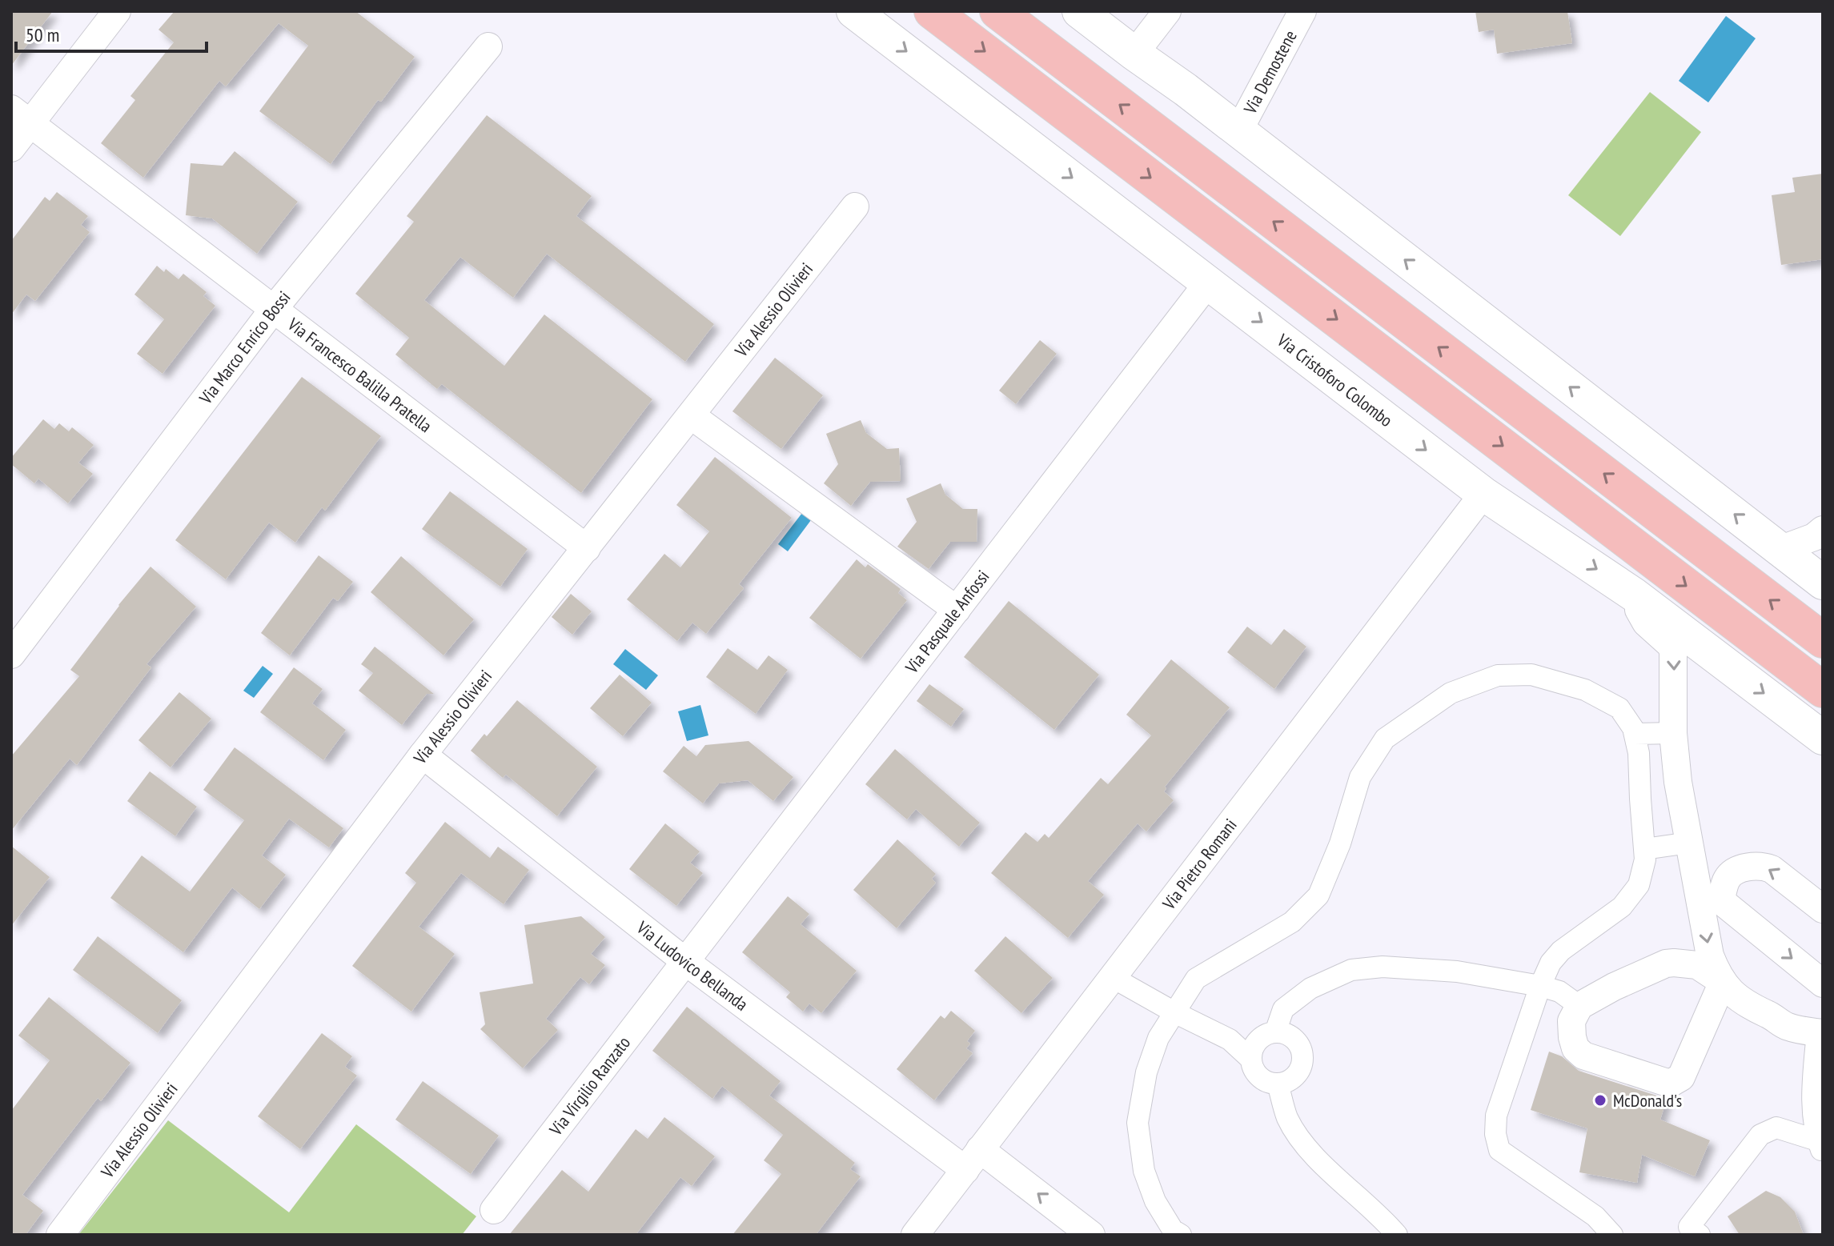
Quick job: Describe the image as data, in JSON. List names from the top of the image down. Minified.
{"streets":{"street":["Via Demostene","Via Alessio Olivieri","Via Marco Enrico Bossi","Via Francesco Balilla Pratella","Via Cristoforo Colombo","Via Pasquale Anfossi","Via Pietro Romani","Via Ludovico Bellanda","Via Virgilio Ranzato"]},"crossings":[["Via Alessio Olivieri","Via Francesco Balilla Pratella"],["Via Alessio Olivieri","Via Ludovico Bellanda"],["Via Marco Enrico Bossi","Via Francesco Balilla Pratella"],["Via Cristoforo Colombo","Via Pasquale Anfossi"],["Via Cristoforo Colombo","Via Pietro Romani"],["Via Pasquale Anfossi","Via Ludovico Bellanda"],["Via Pasquale Anfossi","Via Virgilio Ranzato"],["Via Pietro Romani","Via Ludovico Bellanda"],["Via Ludovico Bellanda","Via Virgilio Ranzato"]],"places":["McDonald's"],"scale_bar":"50 m"}
